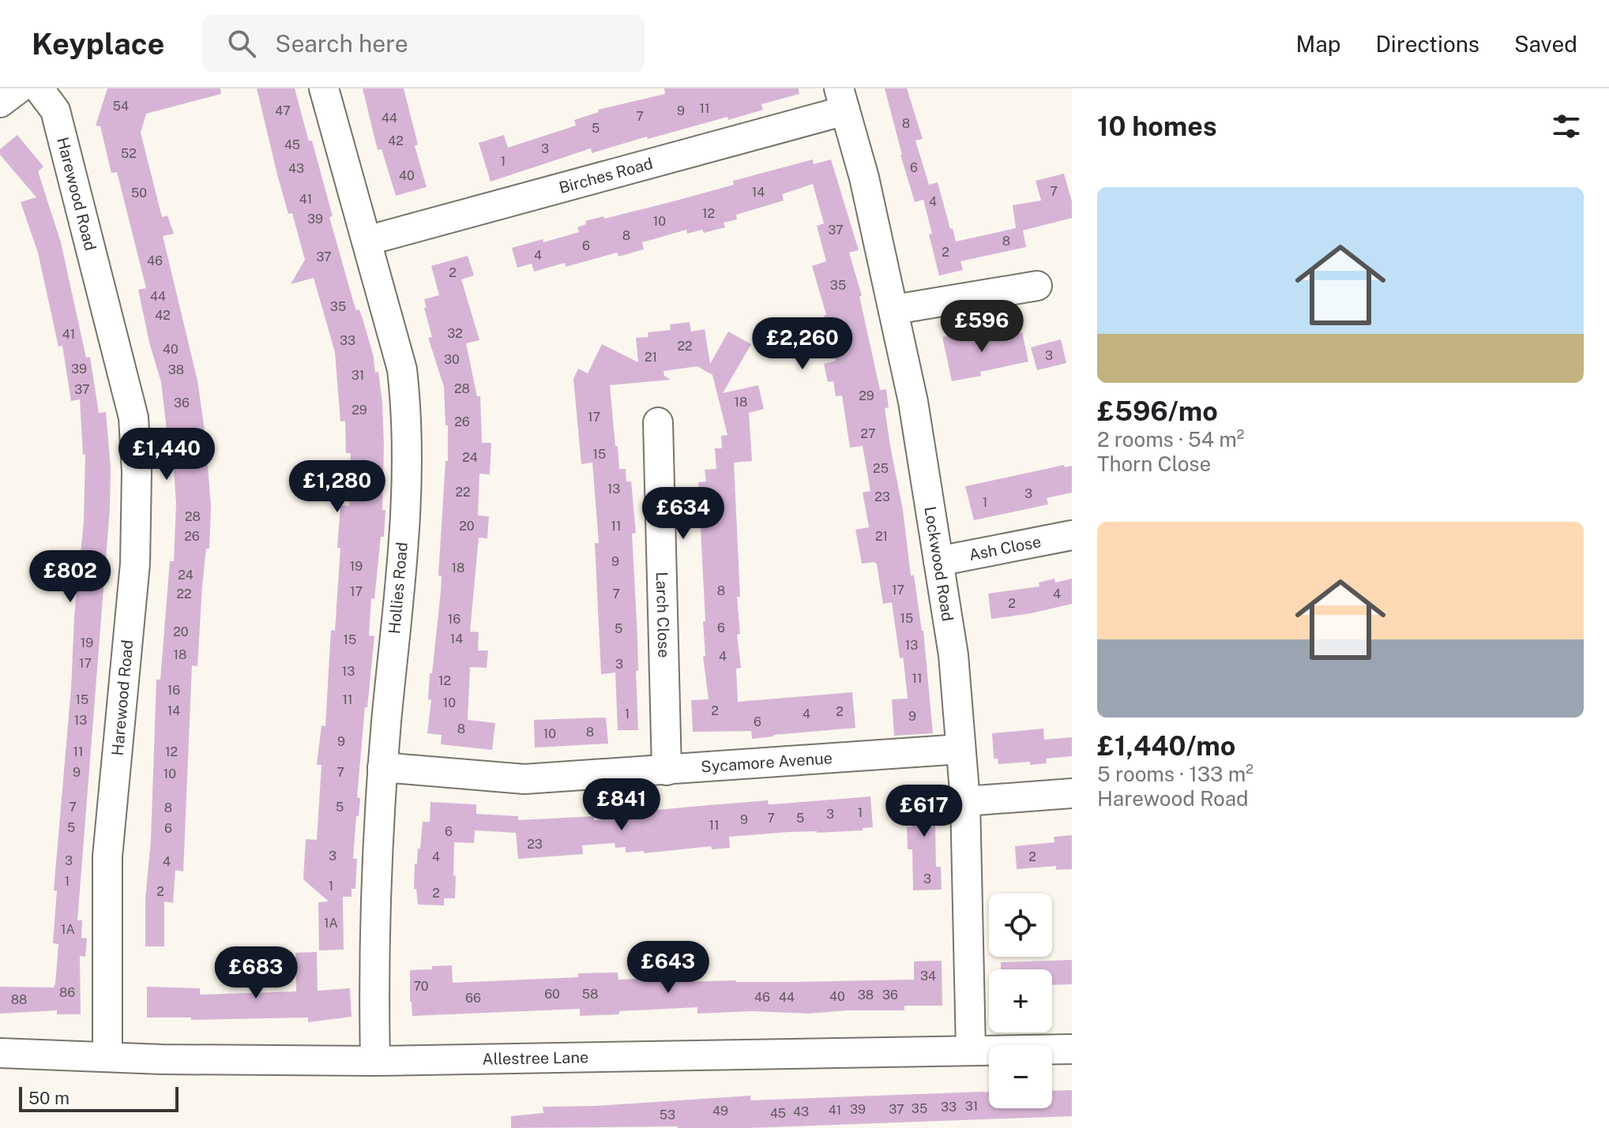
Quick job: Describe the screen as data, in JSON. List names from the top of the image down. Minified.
{"streets":{"street":["Birches Road","Harewood Road","Ash Close","Lockwood Road","Hollies Road","Larch Close","Sycamore Avenue","Allestree Lane"]},"crossings":[["Birches Road","Lockwood Road"],["Birches Road","Hollies Road"],["Harewood Road","Allestree Lane"],["Ash Close","Lockwood Road"],["Lockwood Road","Sycamore Avenue"],["Lockwood Road","Allestree Lane"],["Hollies Road","Sycamore Avenue"],["Hollies Road","Allestree Lane"],["Larch Close","Sycamore Avenue"]],"house_numbers":["54","11","47","9","7","44","8","5","42","45","3","52","1","6","43","40","7","14","50","41","4","12","39","10","37","8","8","6","2","4","37","46","2","35","44","35","42","32","41","33","22","40","3","21","30","39","38","31","28","37","29","18","36","29","17","26","27","15","24","25","13","22","3","23","1","28","20","11","26","21","9","19","18","24","17","8","17","22","7","4","2","15","16","6","5","20","14","15","19","13","18","4","17","3","13","11","12","16","15","11","10","14","2","2","1","4","9","13","6","8","8","10","9","11","12","9","7","10","7","5","8","1","3","7","5","9","11","5","6","6","23","3","4","2","3","4","3","1","1","2","2","1A","1A","34","70","86","60","58","38","36","40","46","44","66","88","31","33","35","39","37","41","49","43","45","53"],"scale_bar":"50 m","page":{"header":"Keyplace","search":"Search here","nav":["Map","Directions","Saved"],"heading":"10 homes","list":[{"name":"£596/mo","note":"2 rooms · 54 m² · Thorn Close"},{"name":"£1,440/mo","note":"5 rooms · 133 m² · Harewood Road"}],"price":["£596","£2,260","£1,440","£1,280","£634","£802","£841","£617","£643","£683"],"map_buttons":["+","−"],"scale":"50 m"}}
